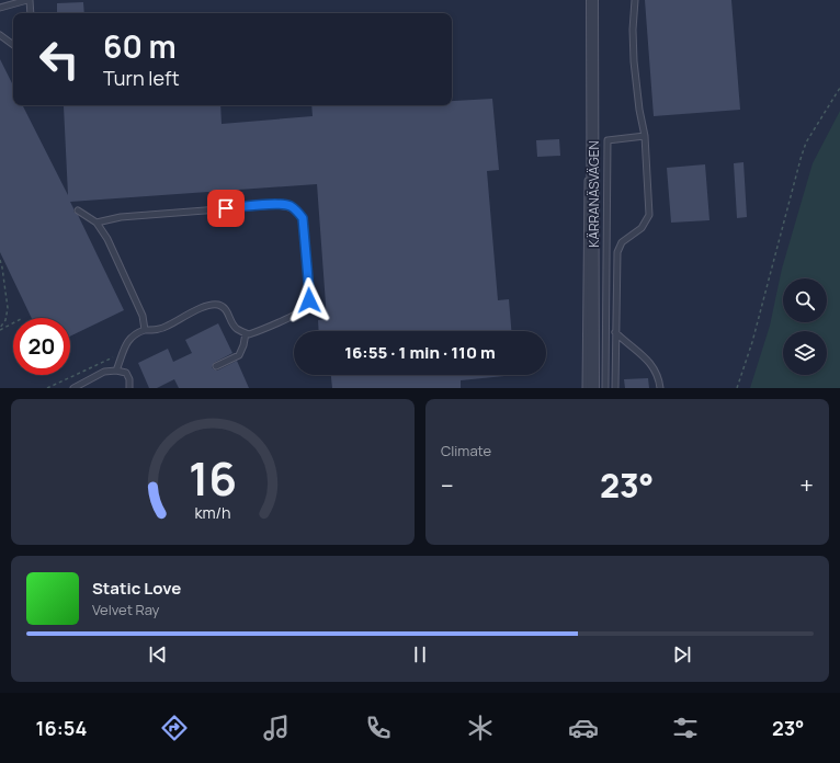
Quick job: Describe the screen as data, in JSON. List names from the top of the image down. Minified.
{"streets":{"street":["KÄRRANÄSVÄGEN"]},"page":{"turn":["60 m","Turn left"],"limit":"20","trip":"16:55 · 1 min · 110 m","tile":"Climate","heat":["−","23°","+"],"song":["Static Love","Velvet Ray"],"tabs":["16:54","23°"],"gauge":["16","km/h"]}}
